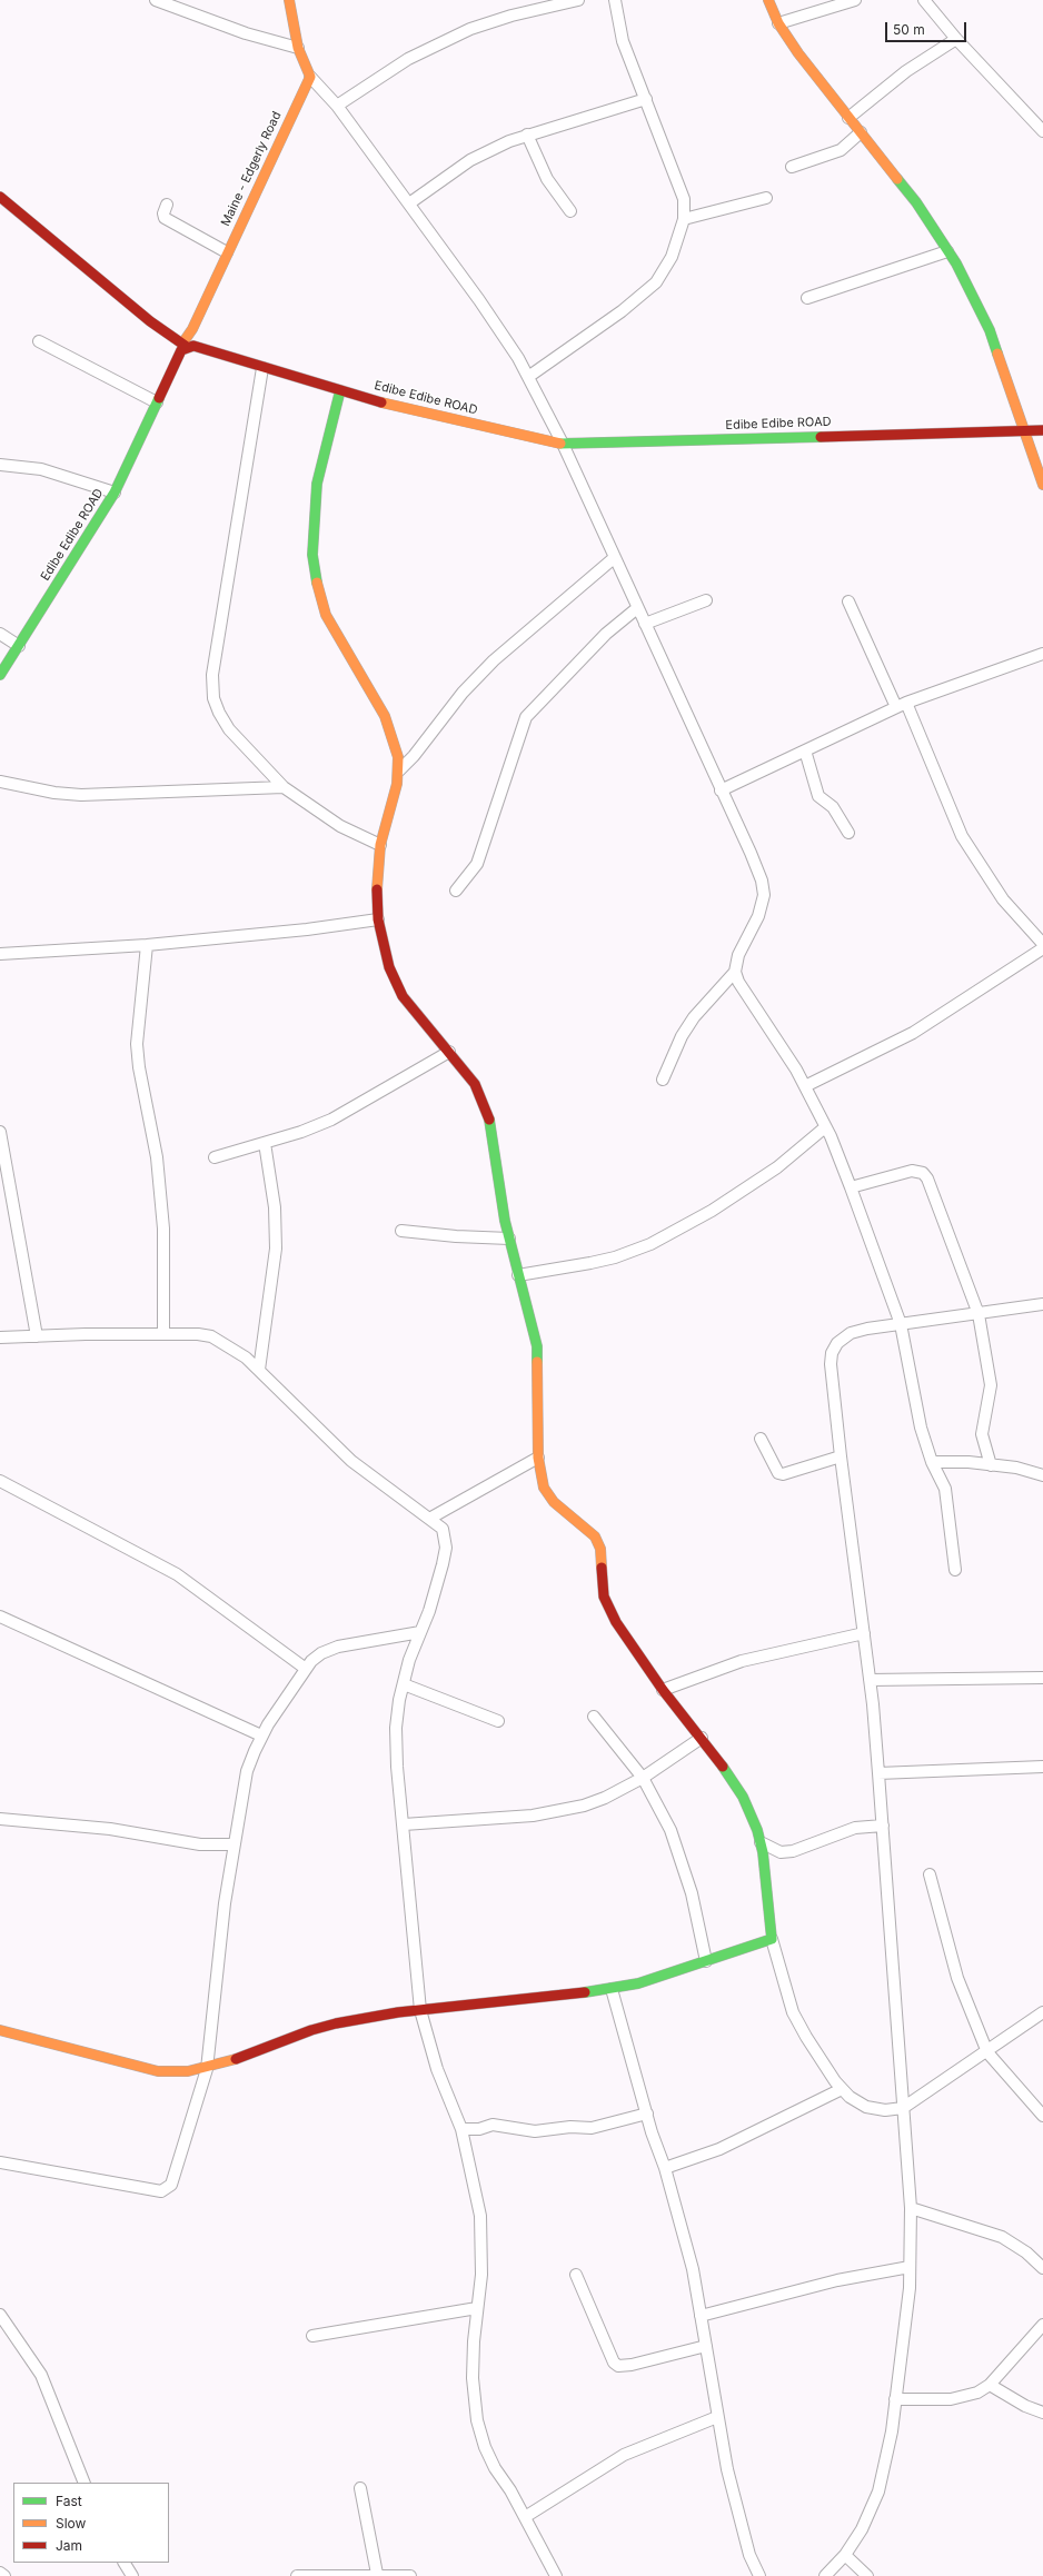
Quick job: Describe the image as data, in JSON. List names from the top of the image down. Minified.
{"streets":{"street":["Maine - Edgerly Road","Edibe Edibe ROAD"]},"crossings":[["Maine - Edgerly Road","Edibe Edibe ROAD"]],"legend":["Fast","Slow","Jam"],"scale_bar":"50 m"}
